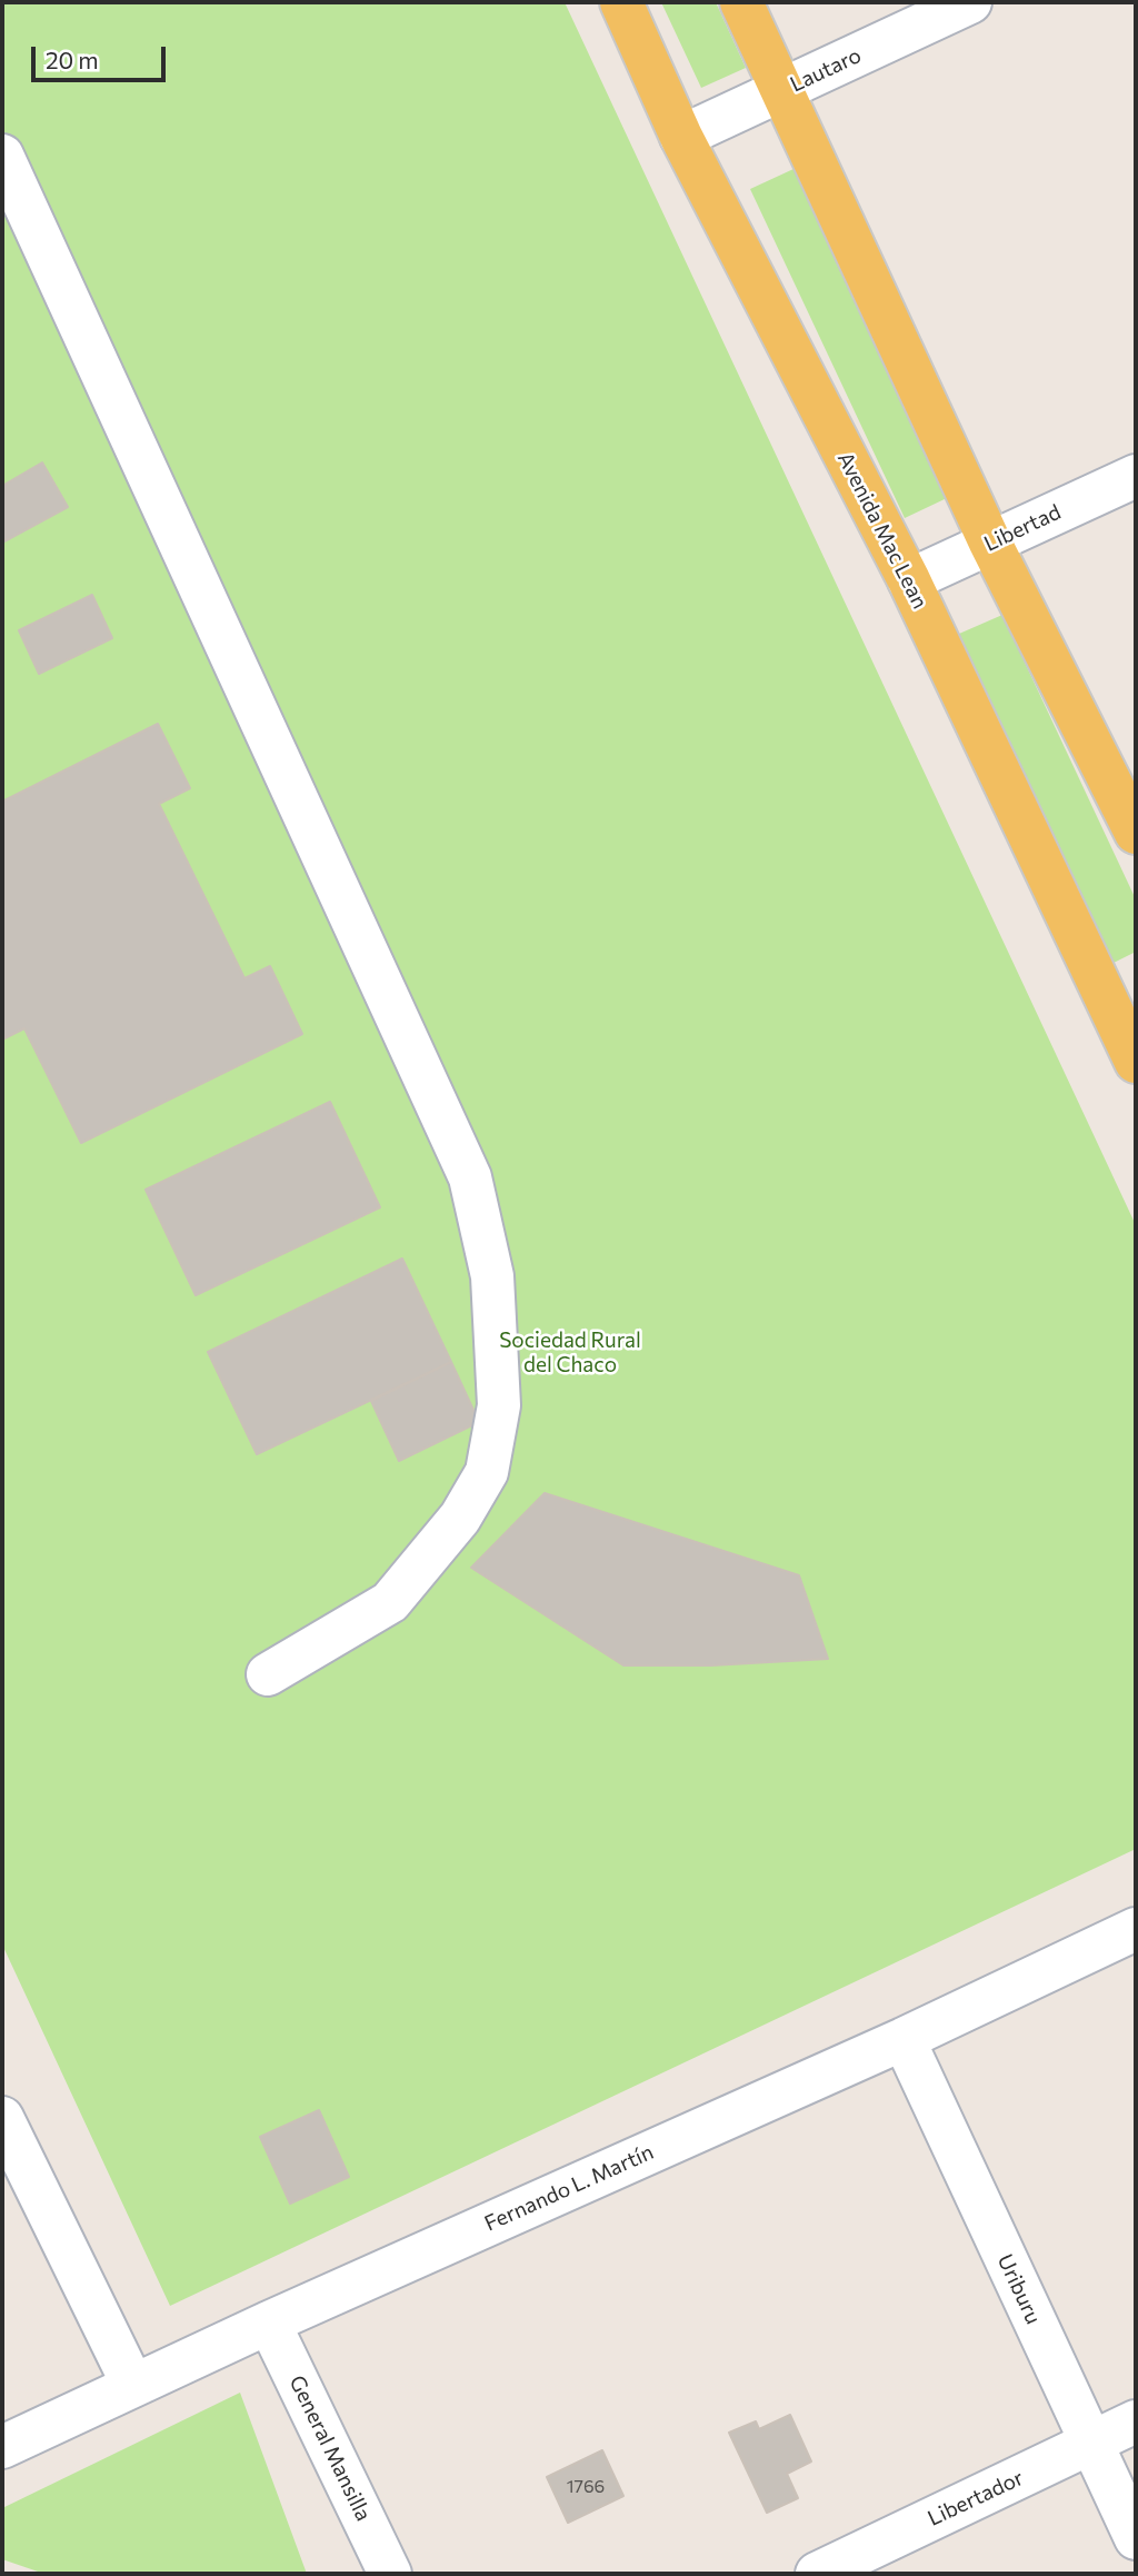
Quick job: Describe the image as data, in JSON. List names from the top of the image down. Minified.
{"streets":{"main road":["Avenida Mac Lean"],"street":["Lautaro","Libertad","Fernando L. Martín","Uriburu","General Mansilla","Libertador"]},"crossings":[["Lautaro","Avenida Mac Lean"],["Libertad","Avenida Mac Lean"],["Fernando L. Martín","Uriburu"],["Fernando L. Martín","General Mansilla"],["Uriburu","Libertador"]],"parks":["Sociedad Rural del Chaco"],"house_numbers":["1766"],"scale_bar":"20 m"}
